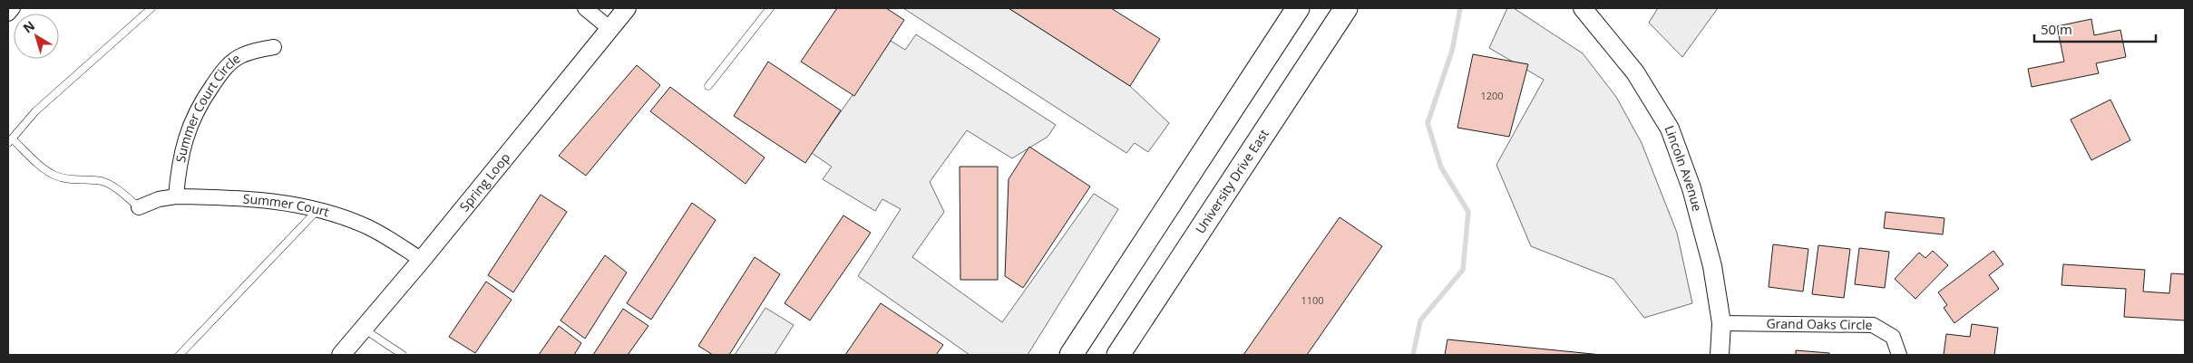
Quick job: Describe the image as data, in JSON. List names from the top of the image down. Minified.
{"streets":{"main road":["University Drive East"],"street":["Summer Court Circle","Lincoln Avenue","Spring Loop","Summer Court","Grand Oaks Circle"]},"crossings":[["Summer Court Circle","Summer Court"],["Lincoln Avenue","Grand Oaks Circle"],["Spring Loop","Summer Court"]],"house_numbers":["1200","1100"],"scale_bar":"50 m","north":"top left"}
